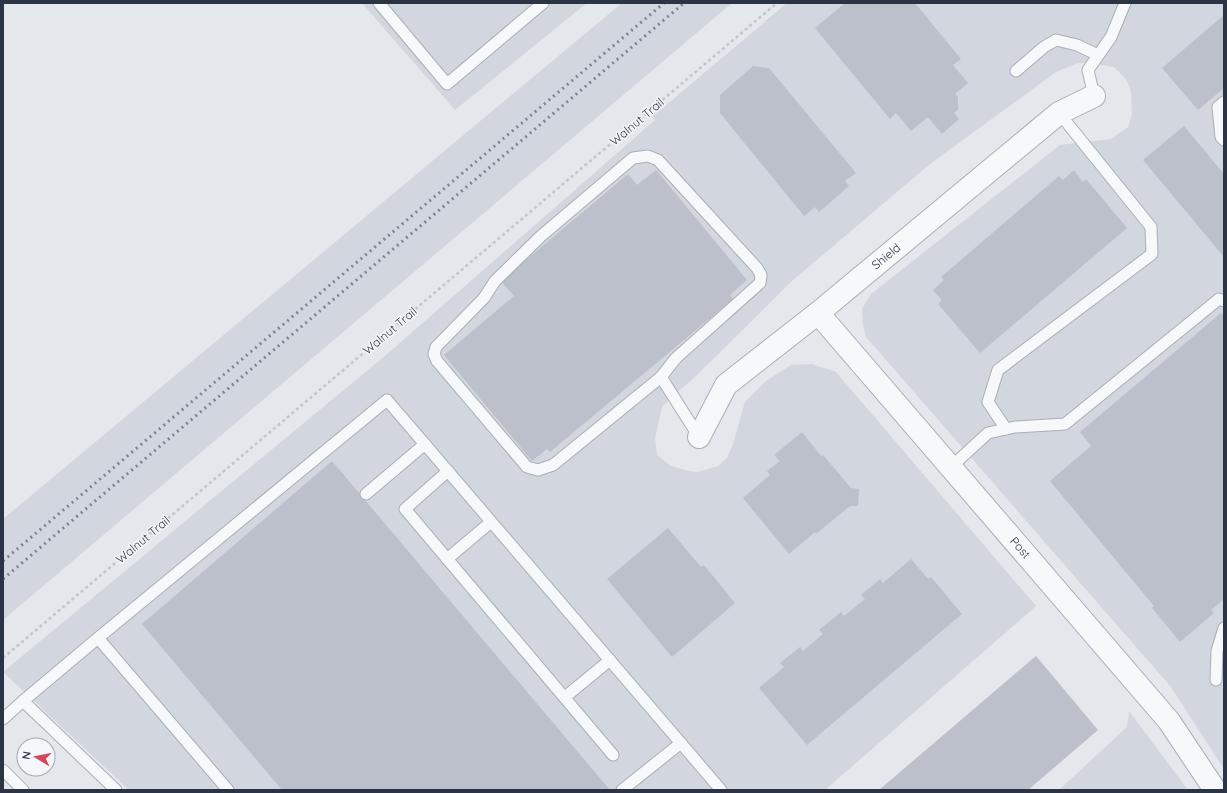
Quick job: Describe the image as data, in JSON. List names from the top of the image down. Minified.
{"streets":{"street":["Shield","Post"],"path":["Walnut Trail"]},"crossings":[["Shield","Post"]],"north":"left"}
